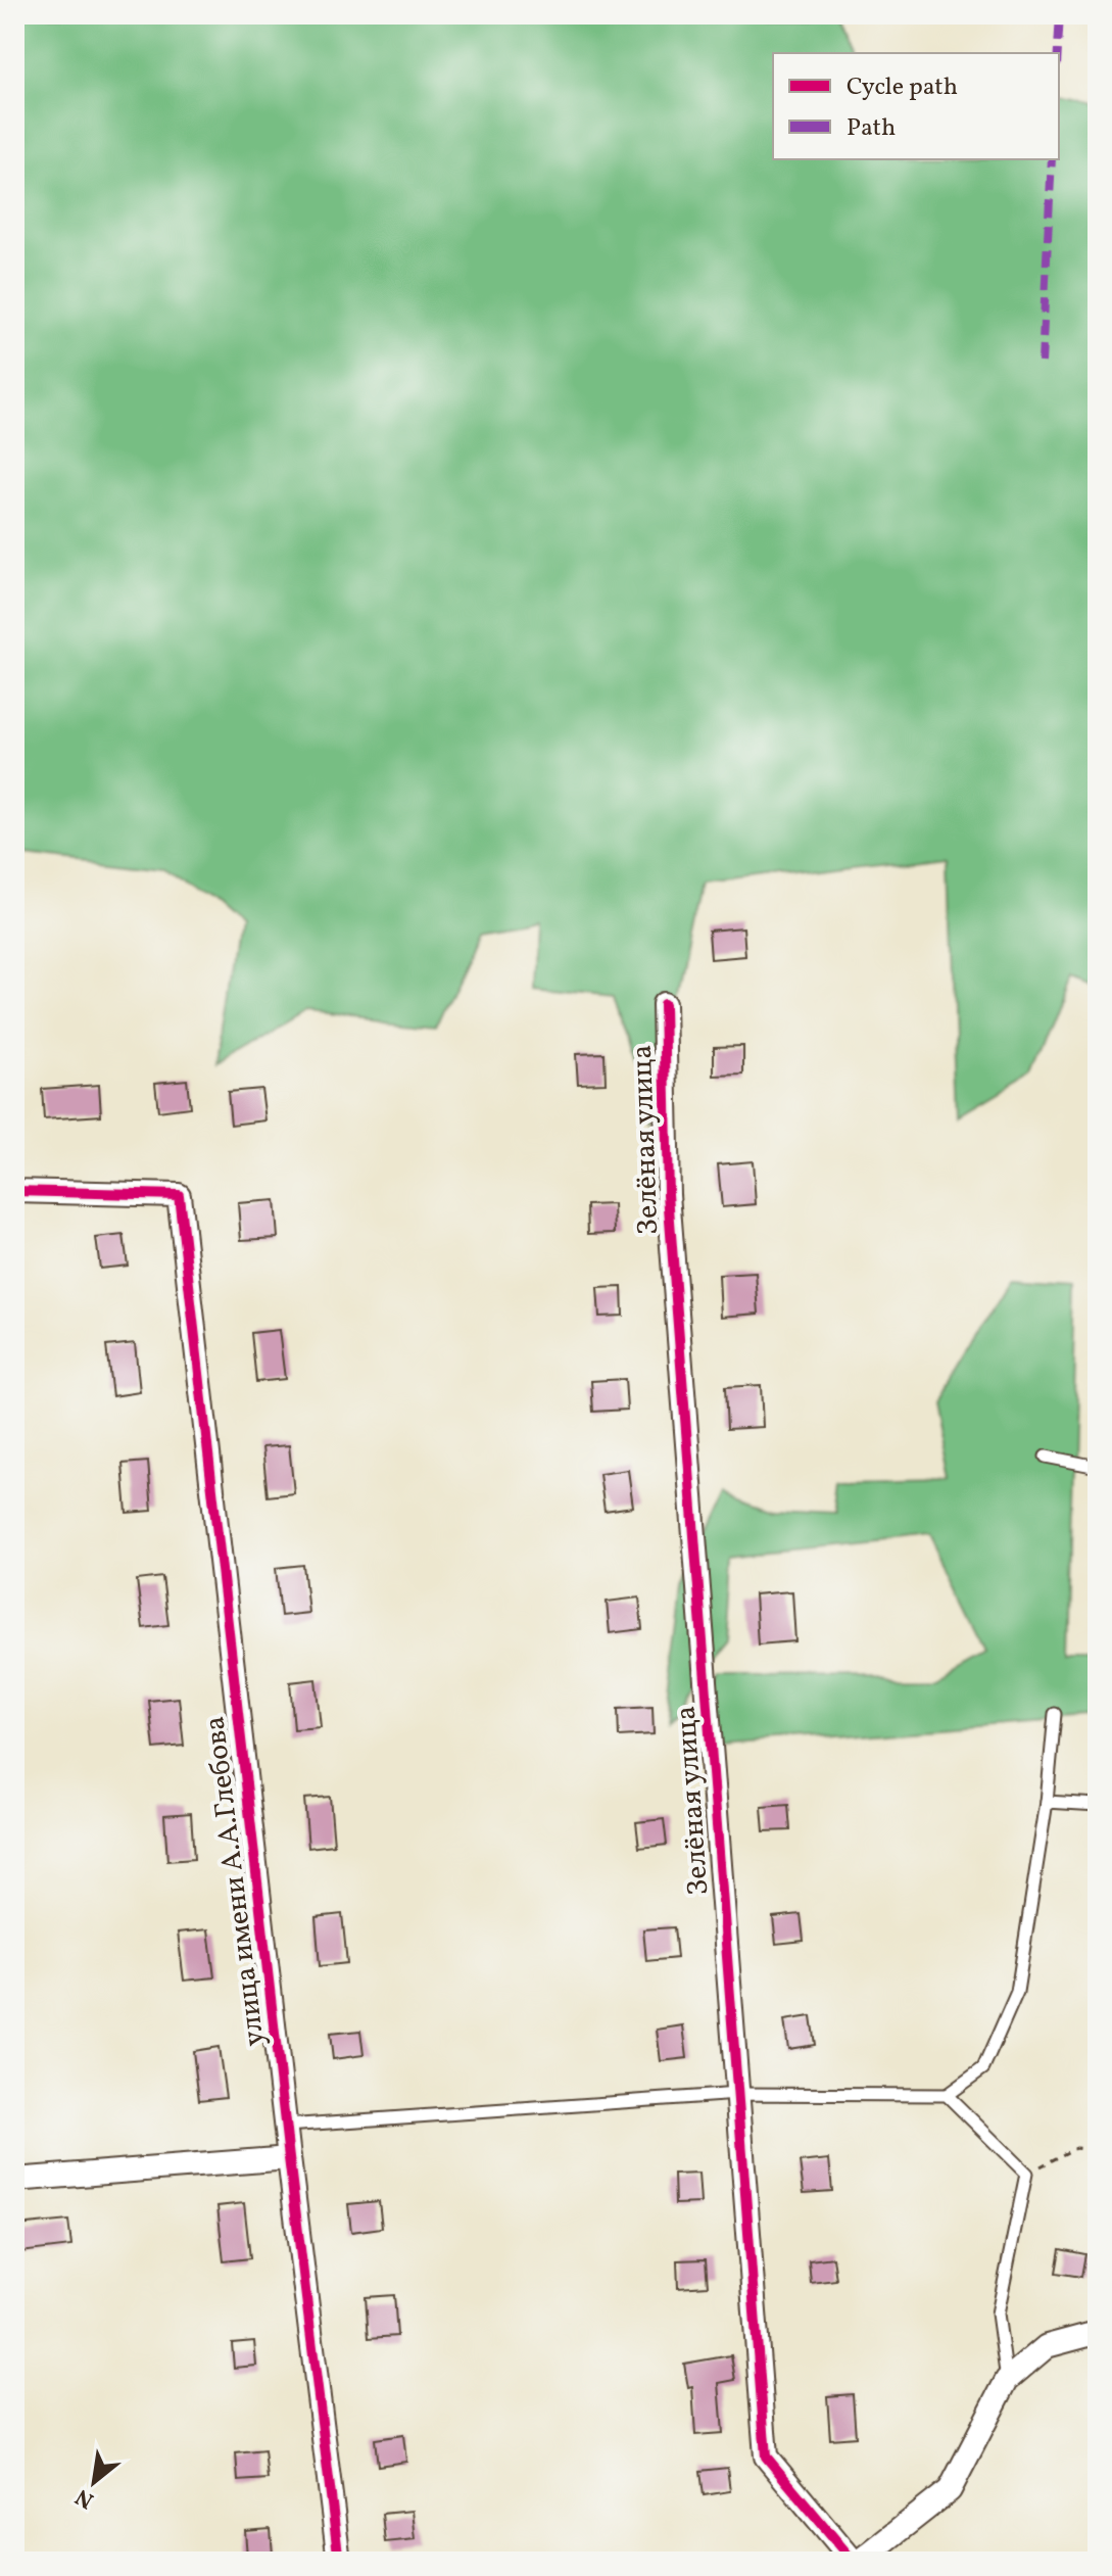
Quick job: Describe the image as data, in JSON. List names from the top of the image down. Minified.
{"streets":{"street":["Зелёная улица","улица имени А.А.Глебова"]},"legend":["Cycle path","Path"],"north":"bottom left"}
